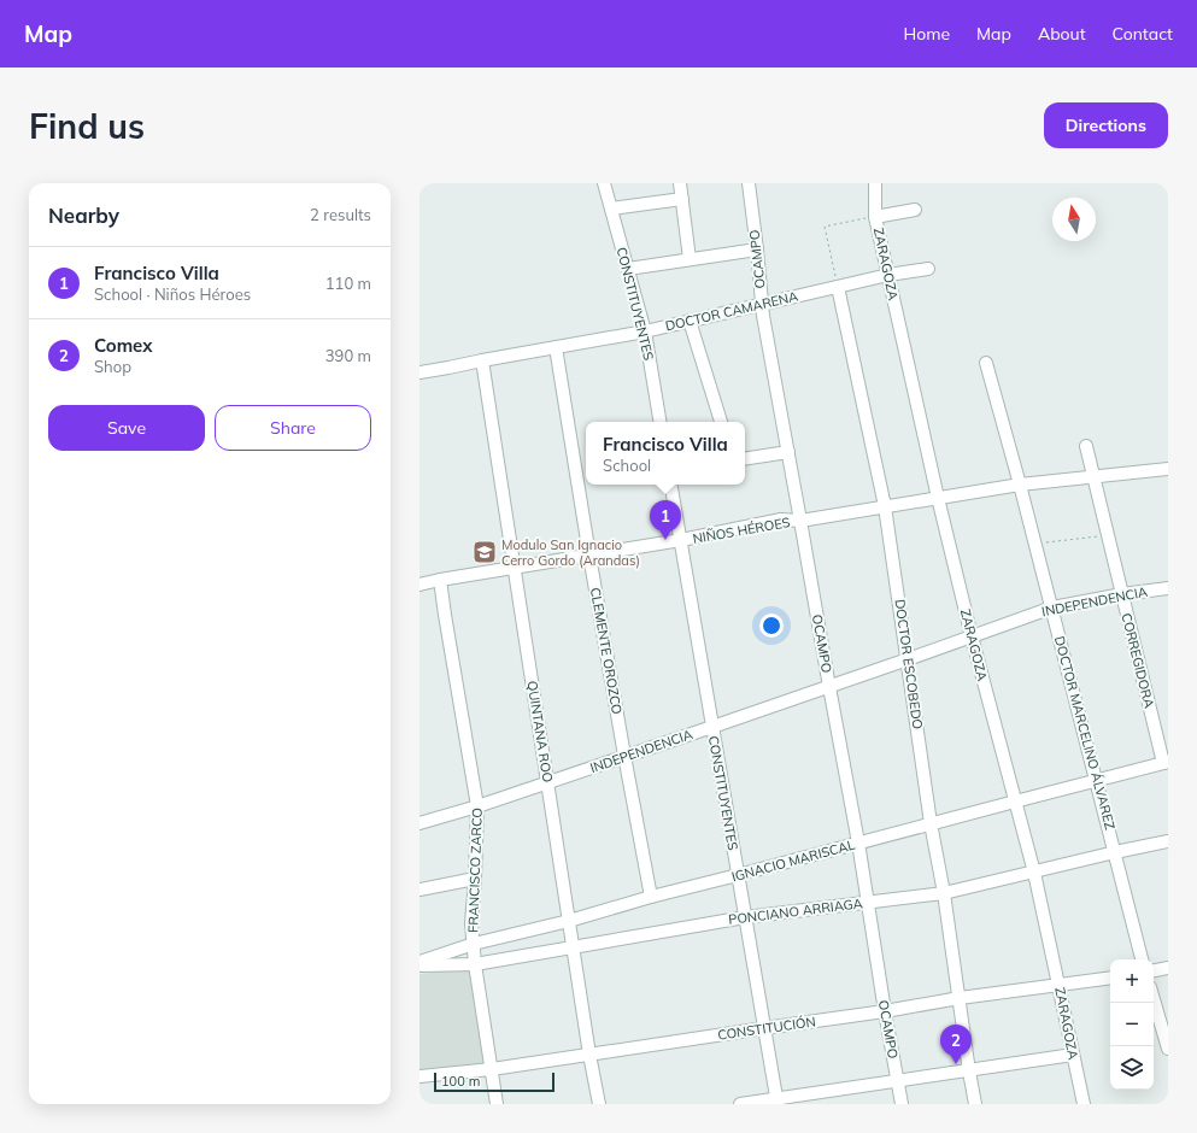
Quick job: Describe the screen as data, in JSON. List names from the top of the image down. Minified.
{"streets":{"street":["OCAMPO","ZARAGOZA","CONSTITUYENTES","DOCTOR CAMARENA","NIÑOS HÉROES","INDEPENDENCIA","CLEMENTE OROZCO","CORREGIDORA","DOCTOR ESCOBEDO","QUINTANA ROO","DOCTOR MARCELINO ÁLVAREZ","IGNACIO MARISCAL","FRANCISCO ZARCO","PONCIANO ARRIAGA","CONSTITUCIÓN"]},"crossings":[["OCAMPO","DOCTOR CAMARENA"],["OCAMPO","NIÑOS HÉROES"],["OCAMPO","INDEPENDENCIA"],["OCAMPO","IGNACIO MARISCAL"],["OCAMPO","PONCIANO ARRIAGA"],["OCAMPO","CONSTITUCIÓN"],["ZARAGOZA","DOCTOR CAMARENA"],["ZARAGOZA","NIÑOS HÉROES"],["ZARAGOZA","INDEPENDENCIA"],["ZARAGOZA","IGNACIO MARISCAL"],["ZARAGOZA","PONCIANO ARRIAGA"],["ZARAGOZA","CONSTITUCIÓN"],["CONSTITUYENTES","DOCTOR CAMARENA"],["CONSTITUYENTES","NIÑOS HÉROES"],["CONSTITUYENTES","INDEPENDENCIA"],["CONSTITUYENTES","IGNACIO MARISCAL"],["CONSTITUYENTES","PONCIANO ARRIAGA"],["CONSTITUYENTES","CONSTITUCIÓN"],["DOCTOR CAMARENA","CLEMENTE OROZCO"],["DOCTOR CAMARENA","DOCTOR ESCOBEDO"],["DOCTOR CAMARENA","QUINTANA ROO"],["NIÑOS HÉROES","CLEMENTE OROZCO"],["NIÑOS HÉROES","CORREGIDORA"],["NIÑOS HÉROES","DOCTOR ESCOBEDO"],["NIÑOS HÉROES","QUINTANA ROO"],["NIÑOS HÉROES","DOCTOR MARCELINO ÁLVAREZ"],["NIÑOS HÉROES","FRANCISCO ZARCO"],["INDEPENDENCIA","CLEMENTE OROZCO"],["INDEPENDENCIA","CORREGIDORA"],["INDEPENDENCIA","DOCTOR ESCOBEDO"],["INDEPENDENCIA","QUINTANA ROO"],["INDEPENDENCIA","DOCTOR MARCELINO ÁLVAREZ"],["INDEPENDENCIA","FRANCISCO ZARCO"],["CLEMENTE OROZCO","IGNACIO MARISCAL"],["CORREGIDORA","IGNACIO MARISCAL"],["DOCTOR ESCOBEDO","IGNACIO MARISCAL"],["DOCTOR ESCOBEDO","PONCIANO ARRIAGA"],["DOCTOR ESCOBEDO","CONSTITUCIÓN"],["QUINTANA ROO","IGNACIO MARISCAL"],["QUINTANA ROO","PONCIANO ARRIAGA"],["QUINTANA ROO","CONSTITUCIÓN"],["DOCTOR MARCELINO ÁLVAREZ","IGNACIO MARISCAL"],["DOCTOR MARCELINO ÁLVAREZ","PONCIANO ARRIAGA"],["IGNACIO MARISCAL","FRANCISCO ZARCO"],["IGNACIO MARISCAL","PONCIANO ARRIAGA"],["FRANCISCO ZARCO","PONCIANO ARRIAGA"],["FRANCISCO ZARCO","CONSTITUCIÓN"]],"places":{"school or university":["Modulo San Ignacio Cerro Gordo (Arandas)"]},"scale_bar":"100 m","north":"top","page":{"header":"Map","nav":["Home","Map","About","Contact"],"buttons":["Directions",["Save","Share"]],"title":"Find us","heading":["Nearby","2 results"],"list":[{"mark":"1","name":"Francisco Villa","note":"School · Niños Héroes","value":"110 m"},{"mark":"2","name":"Comex","note":"Shop","value":"390 m"}],"popup":["Francisco Villa","School"],"pins":["1","2"],"map_buttons":["+","−"],"scale":"100 m"}}
